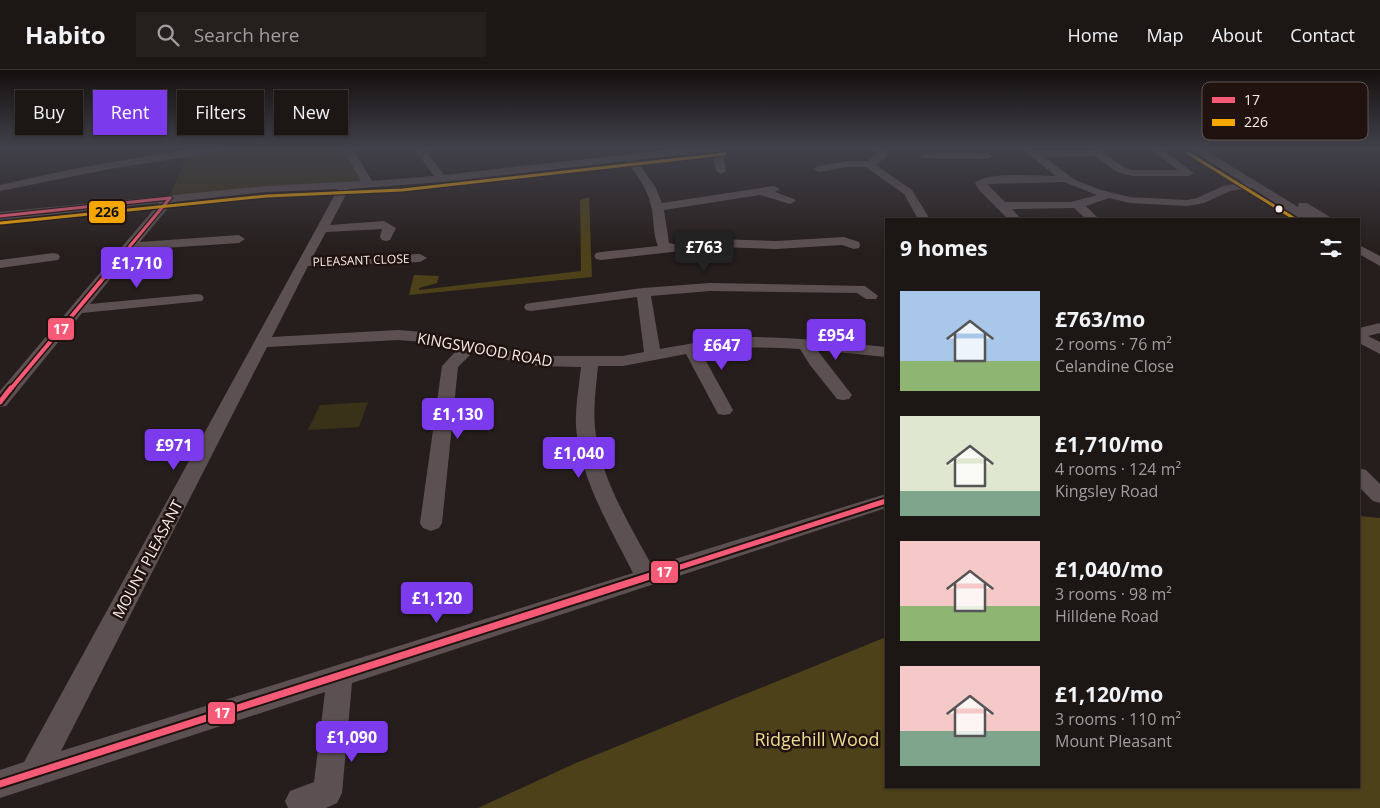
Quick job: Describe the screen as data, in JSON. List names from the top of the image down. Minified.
{"streets":{"street":["PLEASANT CLOSE","KINGSWOOD ROAD","MOUNT PLEASANT"]},"crossings":[["PLEASANT CLOSE","MOUNT PLEASANT"],["KINGSWOOD ROAD","MOUNT PLEASANT"]],"parks":["Ridgehill Wood"],"lines":["transit line 226","transit line 17"],"legend":["17","226"],"page":{"header":"Habito","search":"Search here","nav":["Home","Map","About","Contact"],"chip":["Buy","Rent","Filters","New"],"heading":"9 homes","price":["£763","£1,710","£954","£647","£1,130","£971","£1,040","£1,120","£1,090"],"list":[{"name":"£763/mo","note":"2 rooms · 76 m² · Celandine Close"},{"name":"£1,710/mo","note":"4 rooms · 124 m² · Kingsley Road"},{"name":"£1,040/mo","note":"3 rooms · 98 m² · Hilldene Road"},{"name":"£1,120/mo","note":"3 rooms · 110 m² · Mount Pleasant"}]}}
